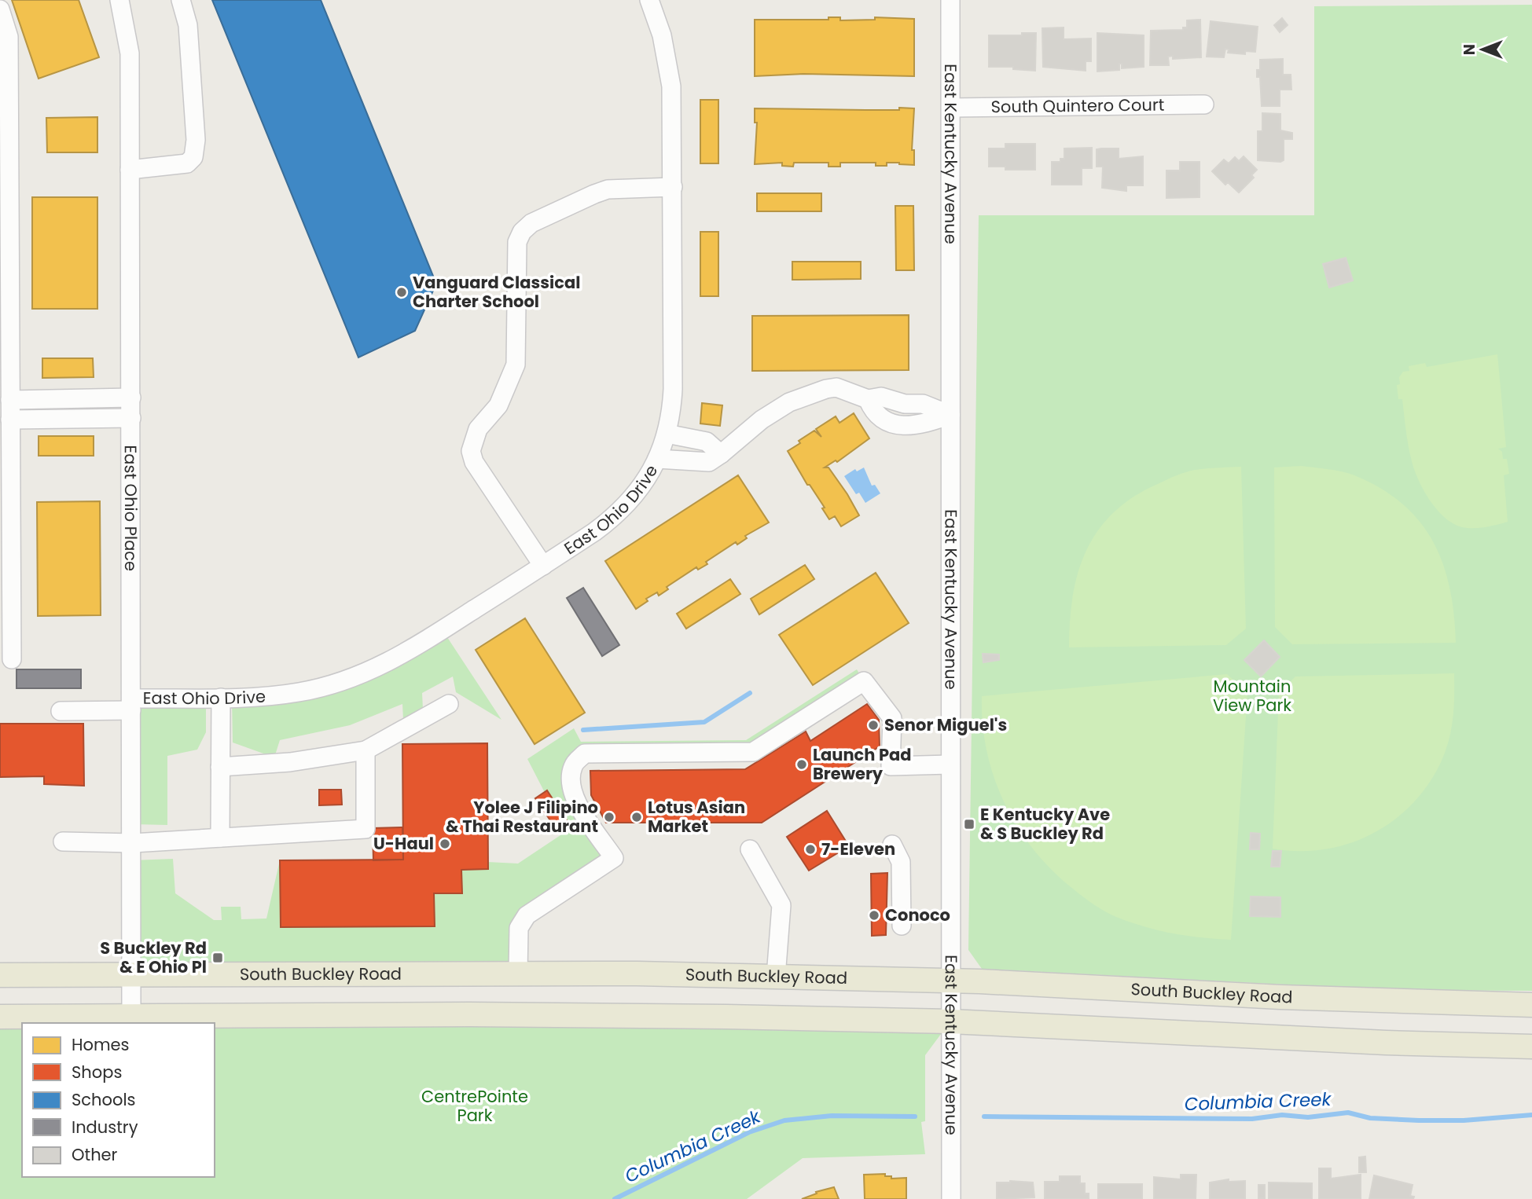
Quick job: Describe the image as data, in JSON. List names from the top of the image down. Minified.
{"streets":{"main road":["South Buckley Road"],"street":["South Quintero Court","East Kentucky Avenue","East Ohio Drive","East Ohio Place"]},"crossings":[["South Quintero Court","East Kentucky Avenue"],["East Kentucky Avenue","South Buckley Road"],["East Ohio Drive","East Ohio Place"],["East Ohio Place","South Buckley Road"]],"water":["Columbia Creek"],"parks":["Mountain View Park","CentrePointe Park"],"places":{"other":["Vanguard Classical Charter School","Senor Miguel's","Launch Pad Brewery","Yolee J Filipino & Thai Restaurant","Lotus Asian Market","U-Haul","7-Eleven","Conoco"],"transit":["E Kentucky Ave & S Buckley Rd","S Buckley Rd & E Ohio Pl"]},"legend":["Homes","Shops","Schools","Industry","Other"],"north":"left"}
